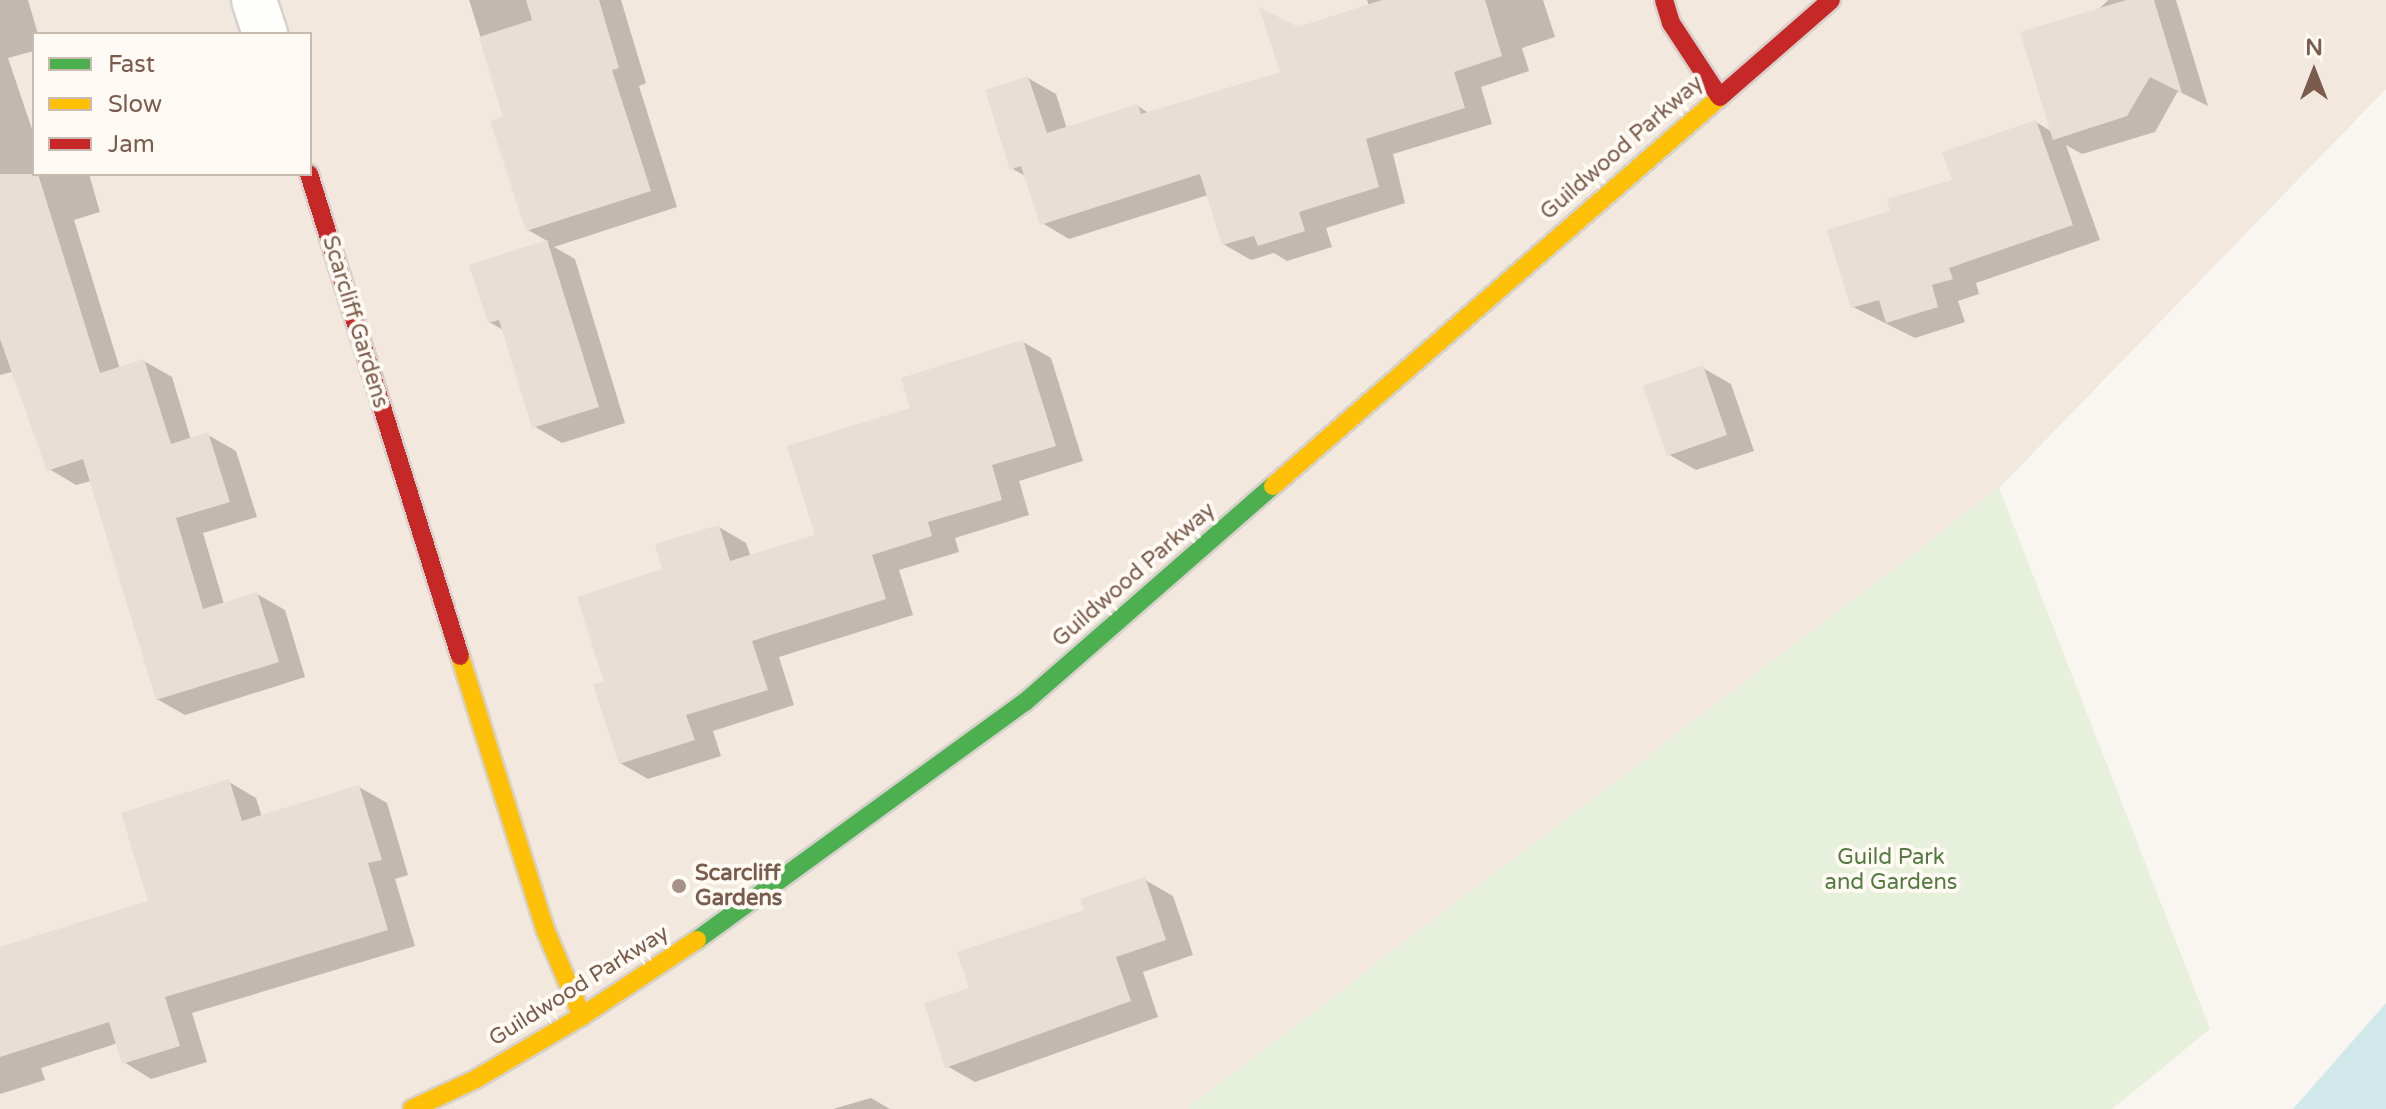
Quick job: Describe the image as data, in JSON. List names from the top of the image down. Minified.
{"streets":{"street":["Guildwood Parkway","Scarcliff Gardens"]},"crossings":[["Guildwood Parkway","Scarcliff Gardens"]],"parks":["Guild Park and Gardens"],"places":["Scarcliff Gardens"],"legend":["Fast","Slow","Jam"],"north":"top"}
